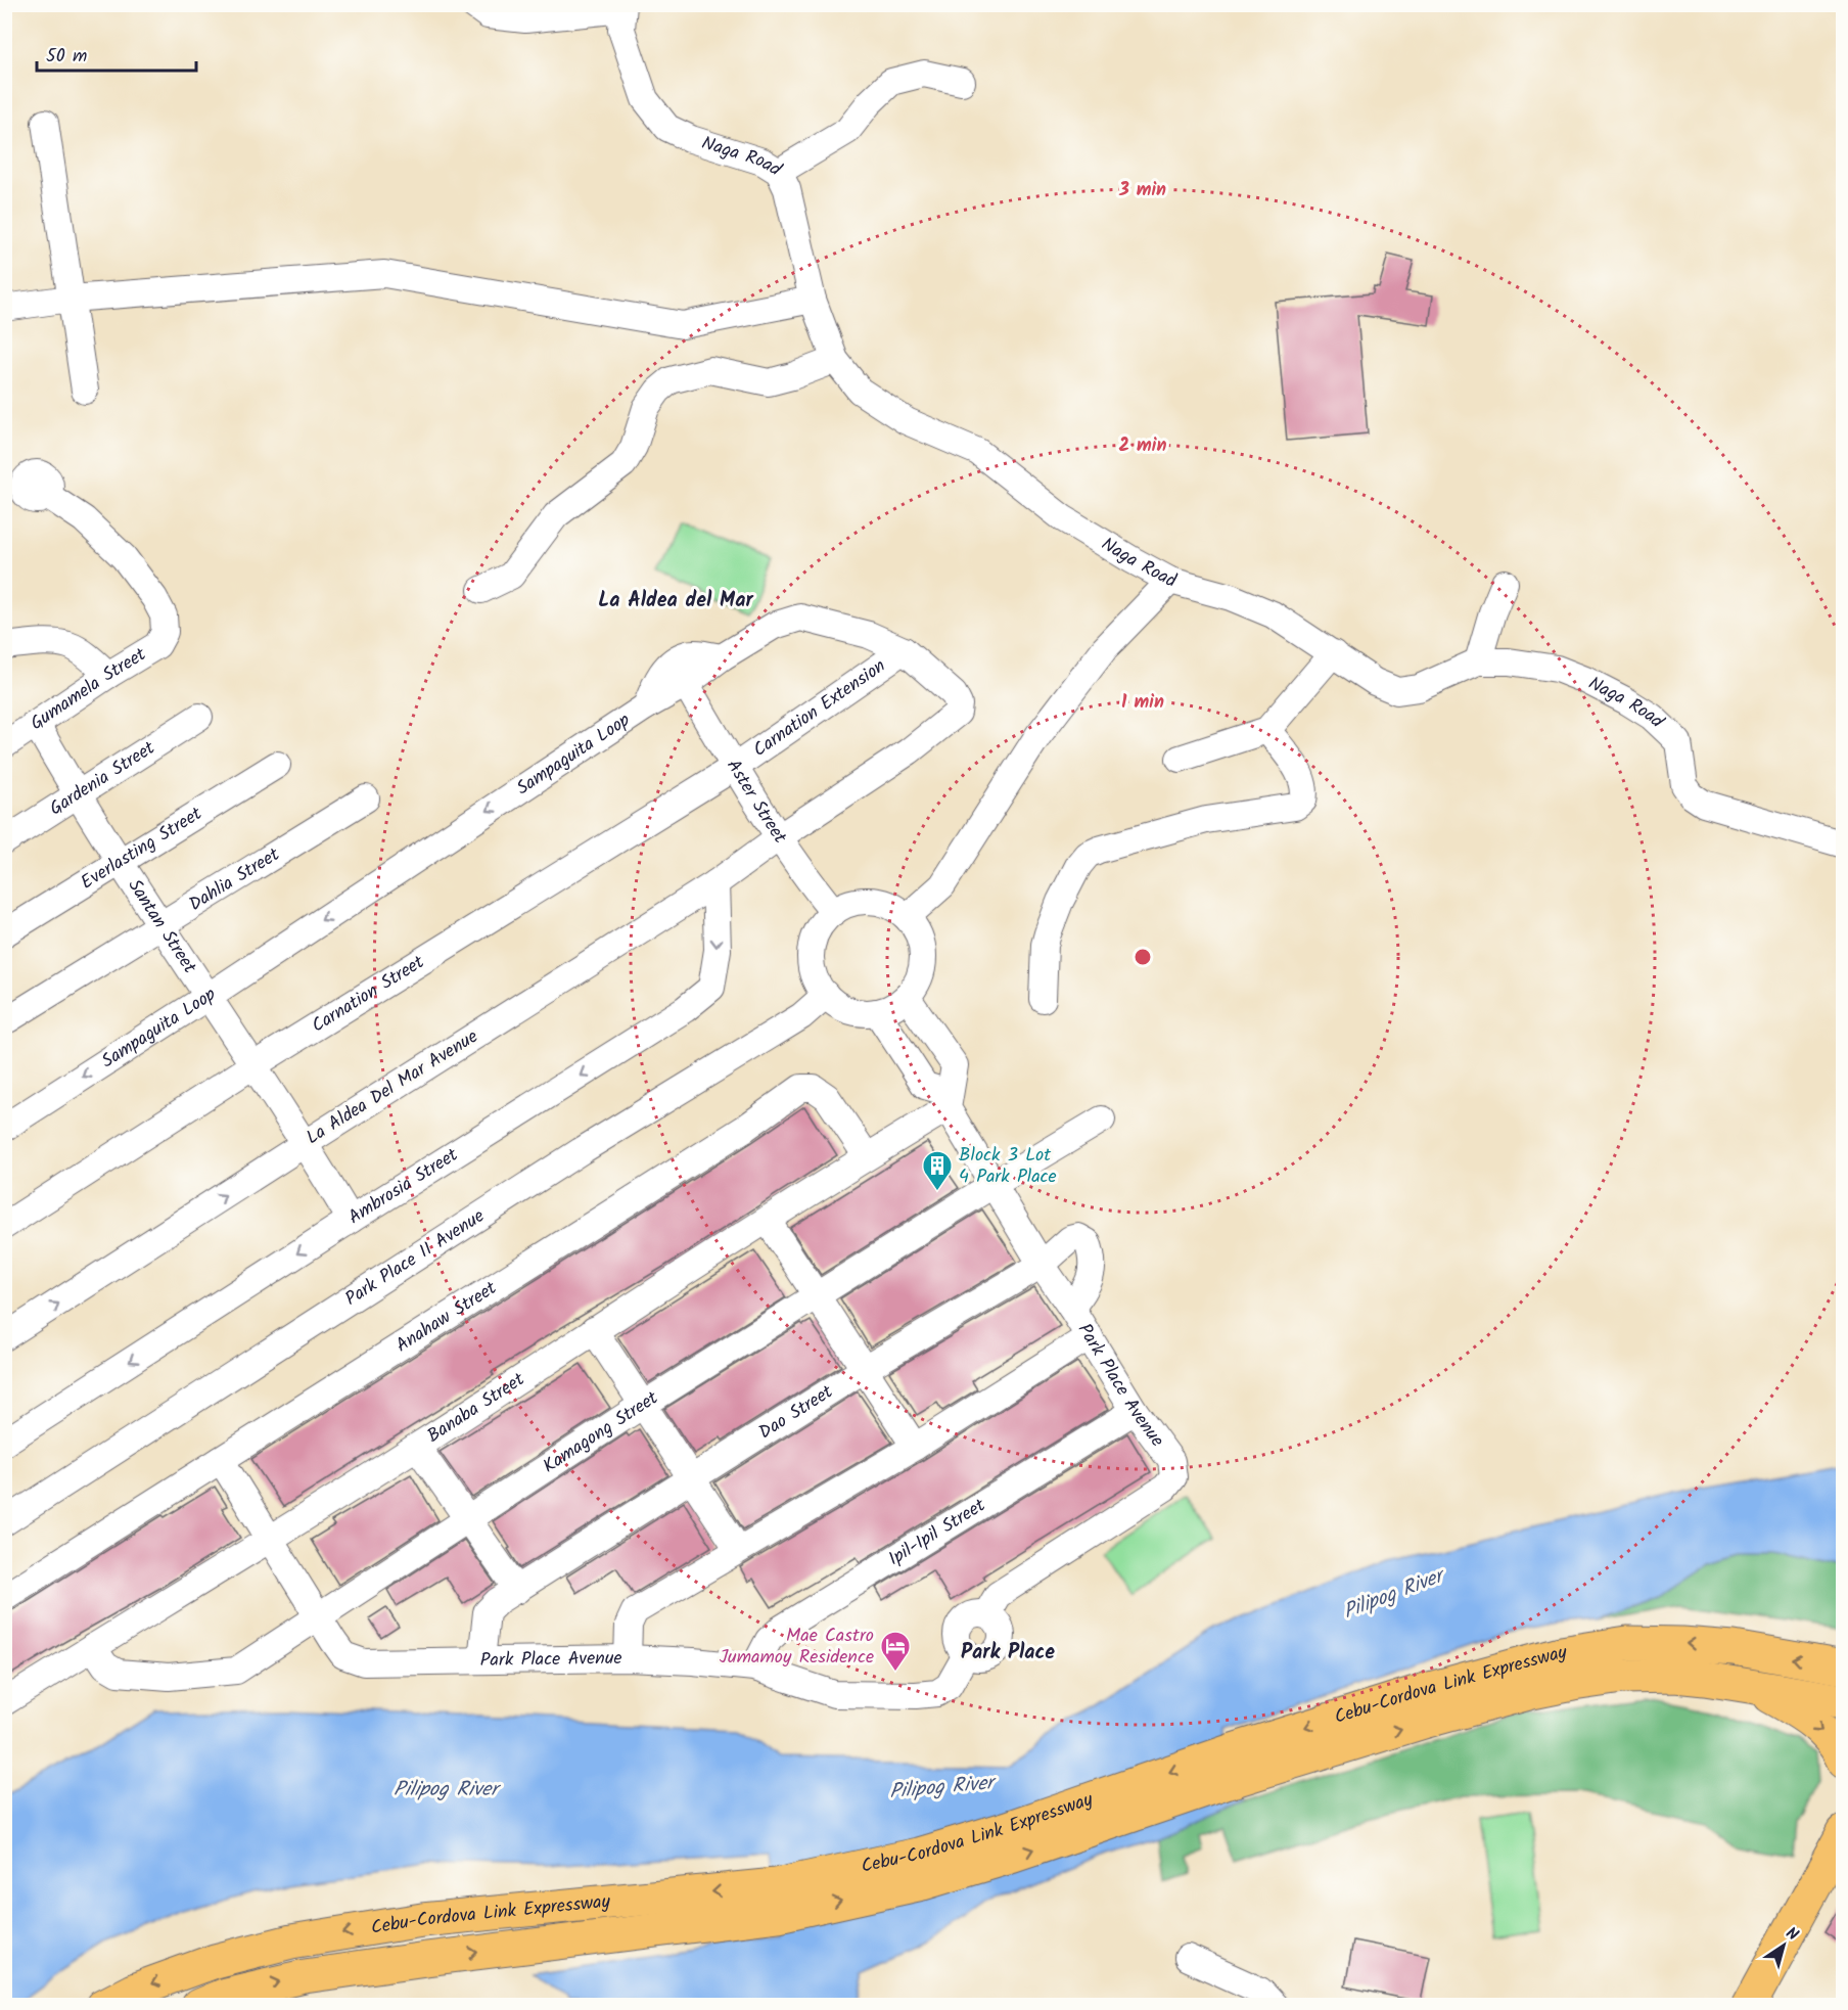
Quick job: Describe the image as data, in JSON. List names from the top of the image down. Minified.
{"streets":{"main road":["Cebu-Cordova Link Expressway"],"street":["Naga Road","Gumamela Street","Carnation Extension","Sampaguita Loop","Gardenia Street","Aster Street","Everlasting Street","Dahlia Street","Santan Street","Carnation Street","La Aldea Del Mar Avenue","Ambrosia Street","Park Place II Avenue","Anahaw Street","Park Place Avenue","Banaba Street","Dao Street","Kamagong Street","Ipil-Ipil Street"]},"crossings":[["Gumamela Street","Santan Street"],["Carnation Extension","Sampaguita Loop"],["Carnation Extension","Aster Street"],["Carnation Extension","Carnation Street"],["Sampaguita Loop","Aster Street"],["Sampaguita Loop","Santan Street"],["Sampaguita Loop","La Aldea Del Mar Avenue"],["Gardenia Street","Santan Street"],["Aster Street","Carnation Street"],["Aster Street","La Aldea Del Mar Avenue"],["Aster Street","Park Place II Avenue"],["Everlasting Street","Santan Street"],["Dahlia Street","Santan Street"],["Santan Street","Carnation Street"],["Santan Street","La Aldea Del Mar Avenue"],["Santan Street","Ambrosia Street"],["La Aldea Del Mar Avenue","Ambrosia Street"],["Anahaw Street","Park Place Avenue"],["Anahaw Street","Banaba Street"],["Park Place Avenue","Banaba Street"],["Park Place Avenue","Dao Street"],["Park Place Avenue","Kamagong Street"],["Park Place Avenue","Ipil-Ipil Street"],["Banaba Street","Kamagong Street"]],"one_way":["Sampaguita Loop","La Aldea Del Mar Avenue","Ambrosia Street"],"districts":["La Aldea del Mar","Park Place"],"water":["Pilipog River"],"places":{"building":["Block 3 Lot 4 Park Place"],"hotel":["Mae Castro Jumamoy Residence"]},"scale_bar":"50 m","north":"top right","rings":["3 min","2 min","1 min"]}
